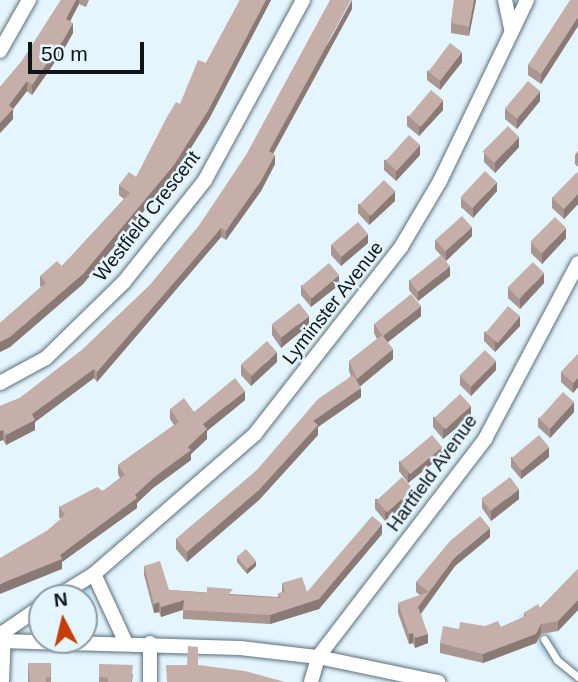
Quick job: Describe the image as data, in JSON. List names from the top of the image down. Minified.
{"streets":{"street":["Westfield Crescent","Lyminster Avenue","Hartfield Avenue"]},"scale_bar":"50 m","north":"top"}
